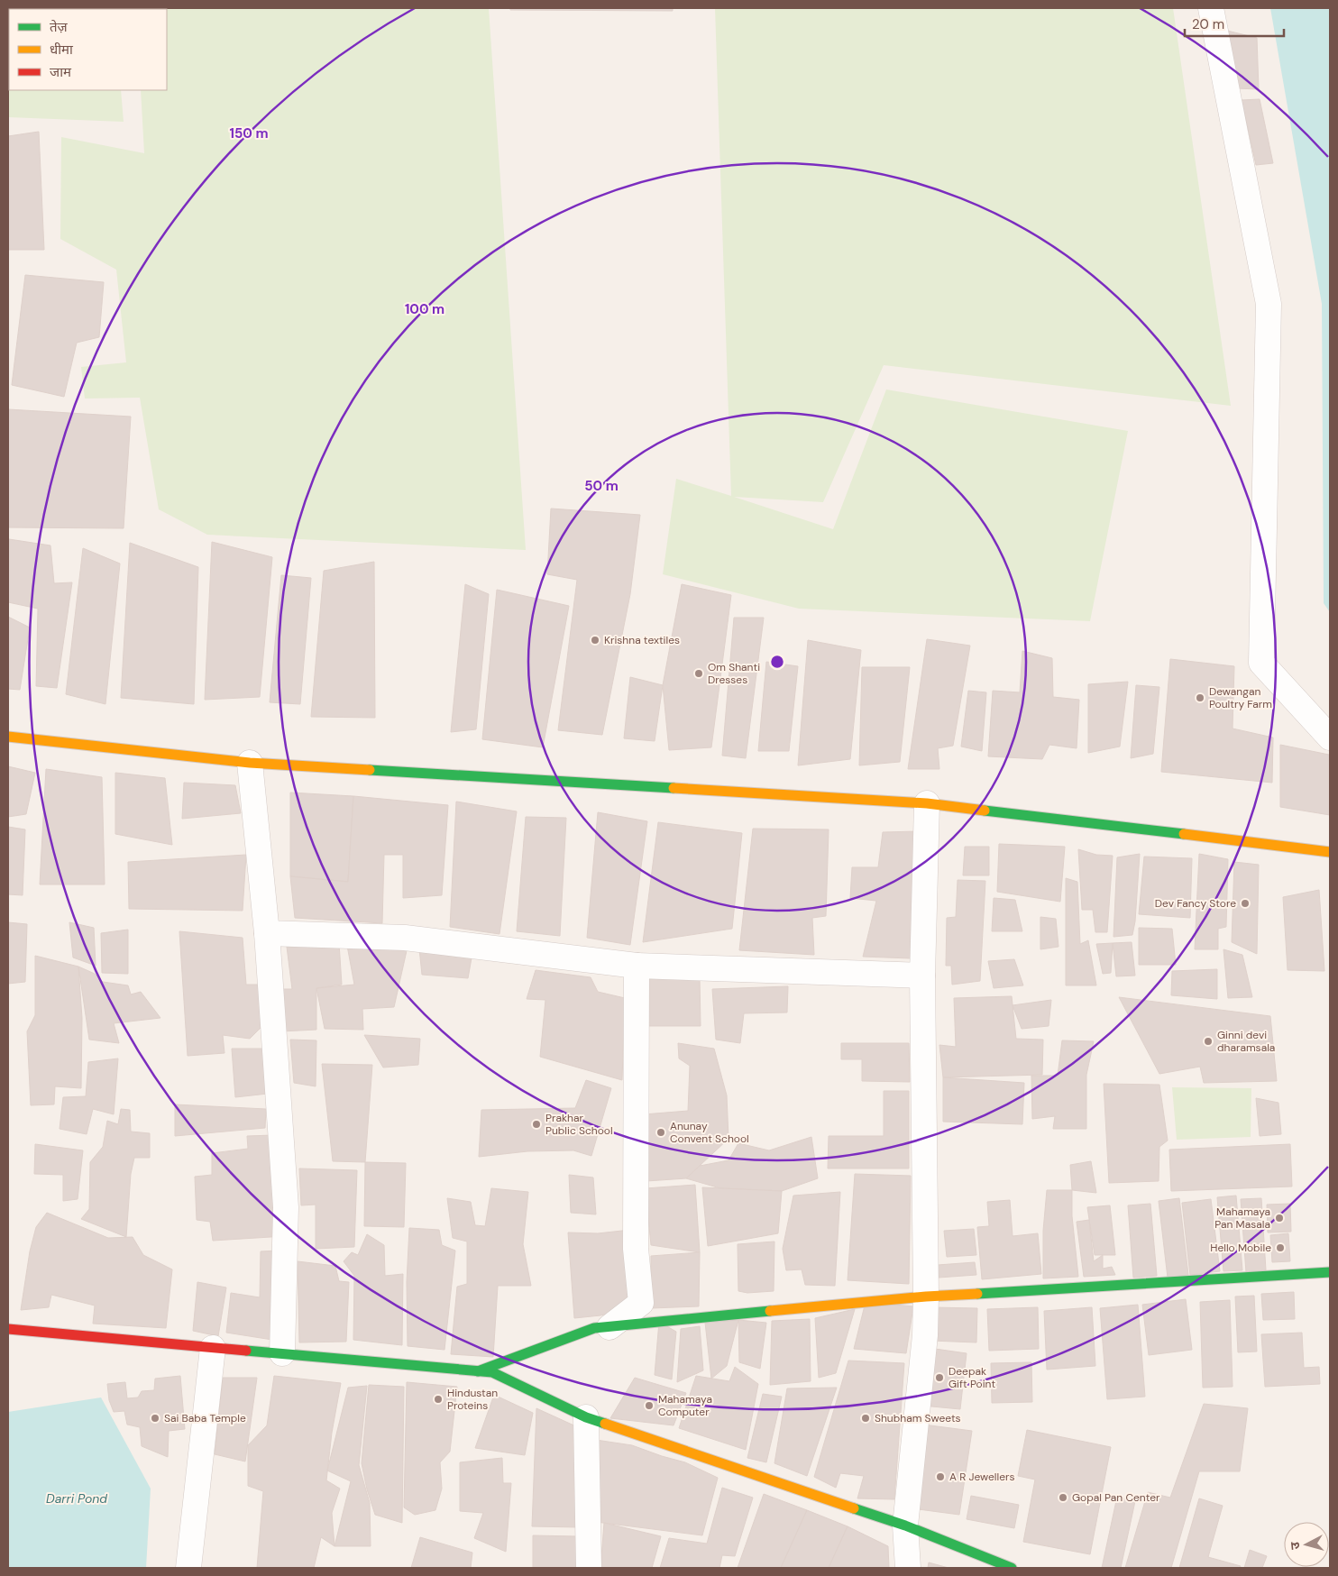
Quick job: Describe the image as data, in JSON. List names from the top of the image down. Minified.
{"water":["Darri Pond"],"places":["Krishna textiles","Om Shanti Dresses","Dewangan Poultry Farm","Dev Fancy Store","Ginni devi dharamsala","Prakhar Public School","Anunay Convent School","Mahamaya Pan Masala","Hello Mobile","Deepak Gift Point","Hindustan Proteins","Mahamaya Computer","Sai Baba Temple","Shubham Sweets","A R Jewellers","Gopal Pan Center"],"legend":["तेज़","धीमा","जाम"],"scale_bar":"20 m","north":"left","rings":["150 m","100 m","50 m"]}
